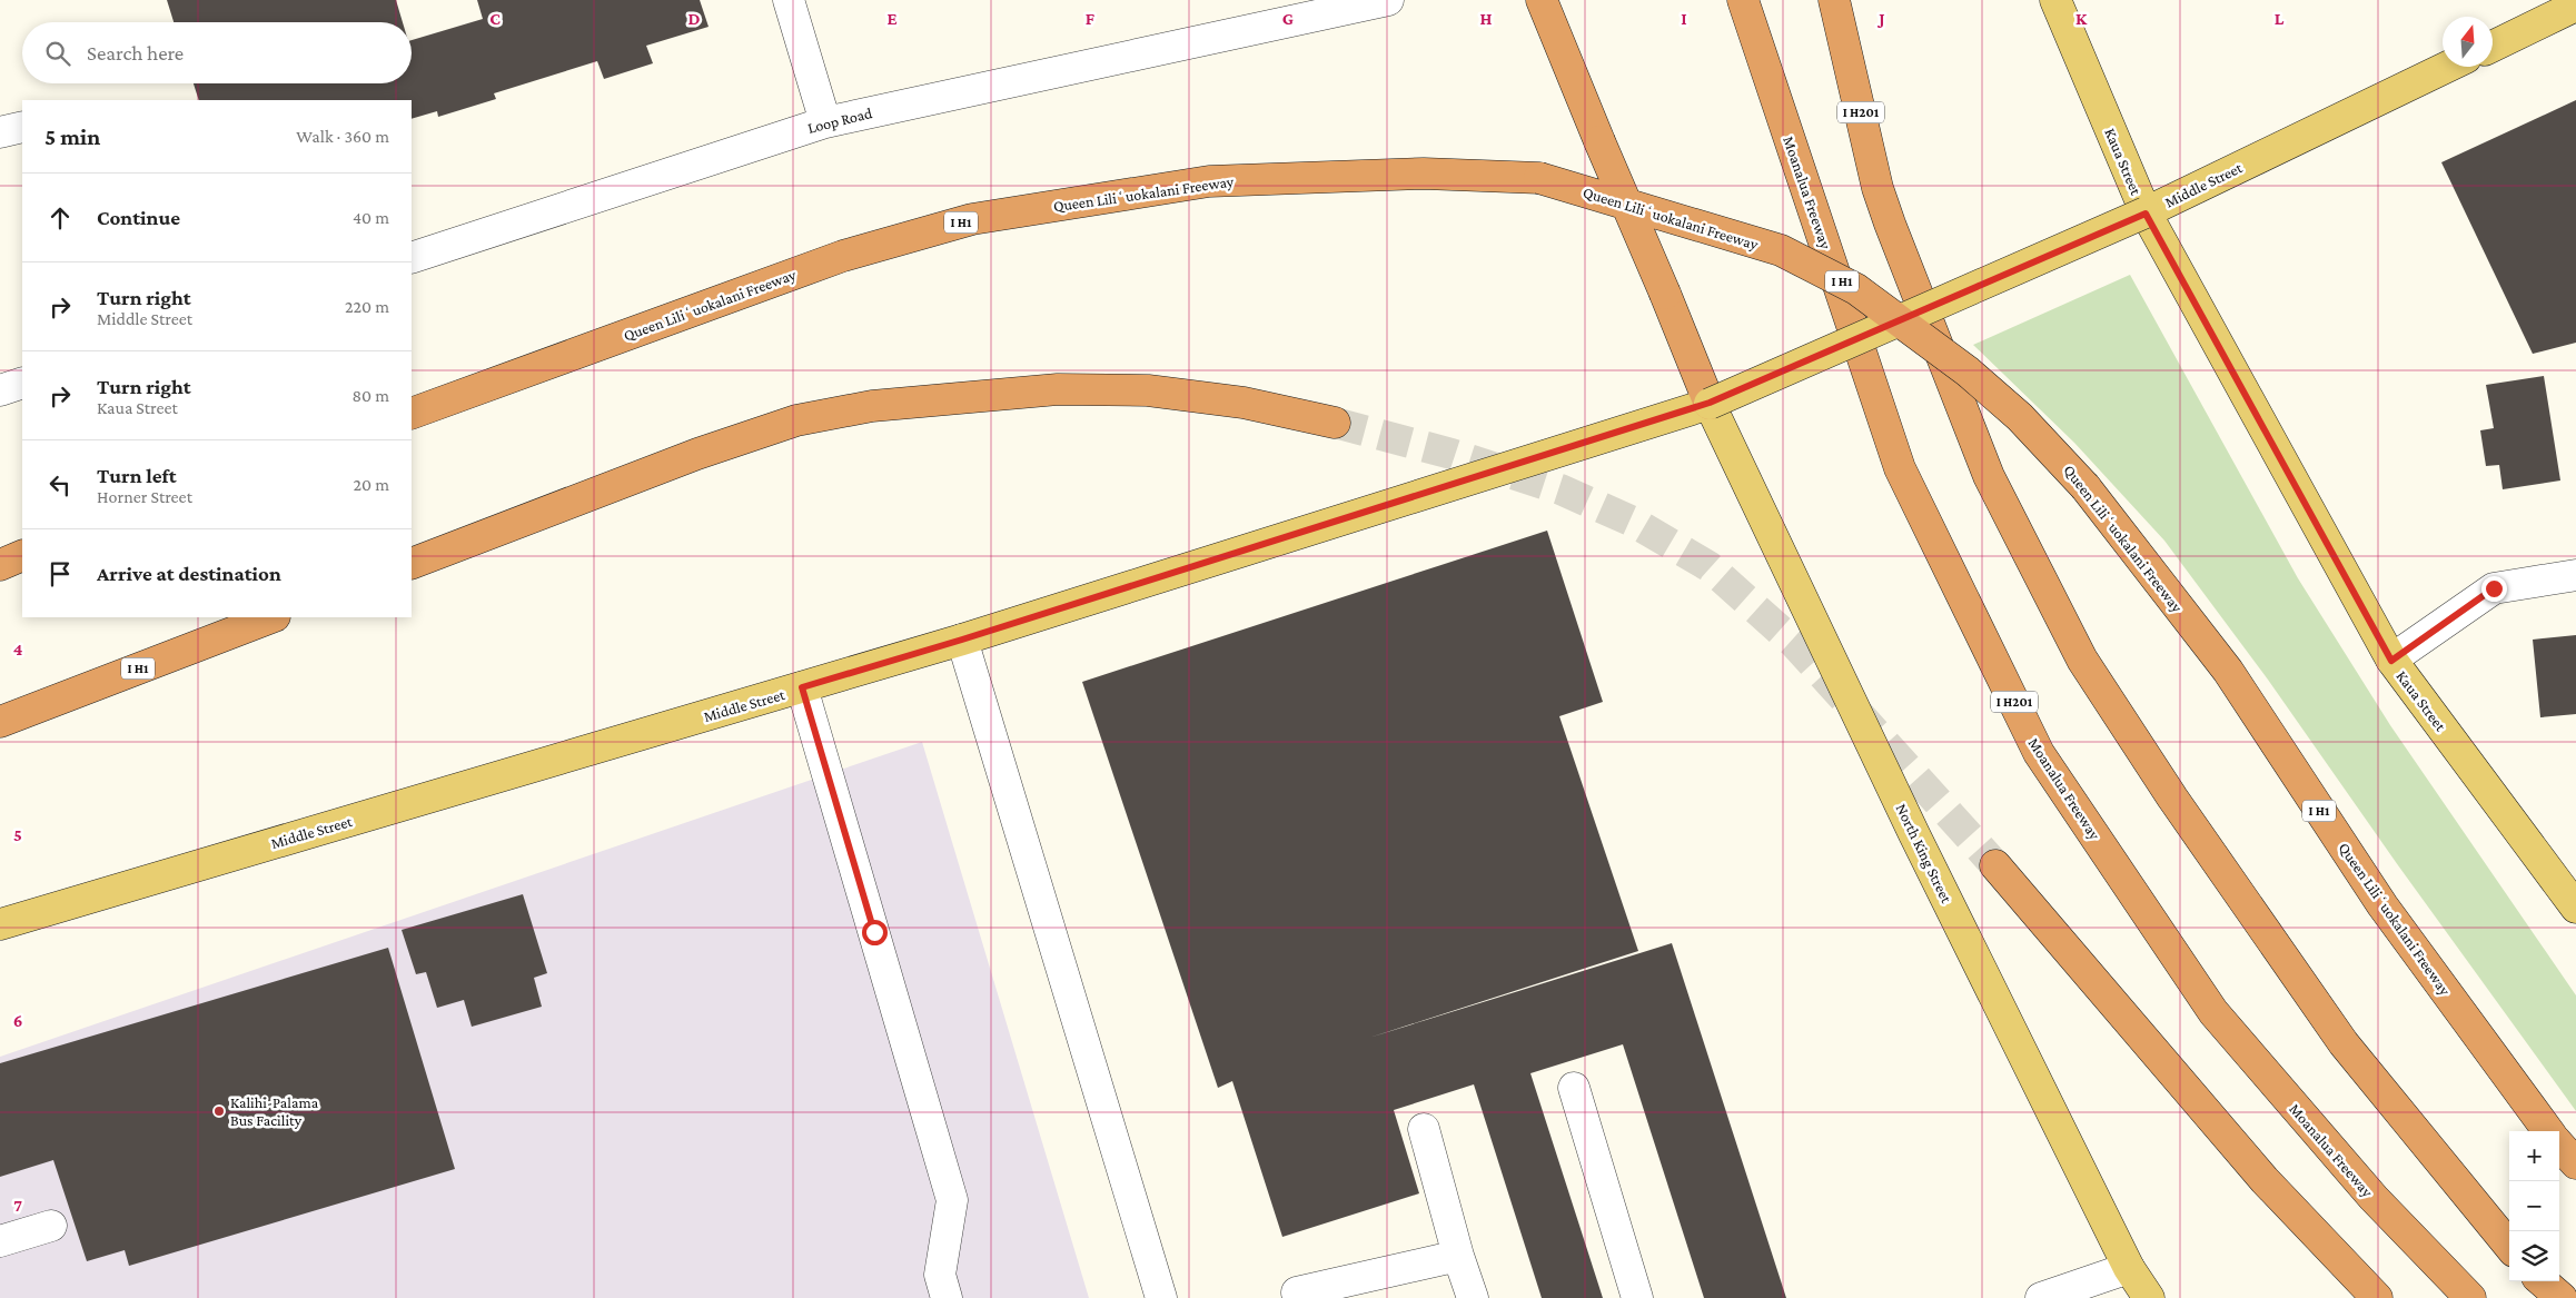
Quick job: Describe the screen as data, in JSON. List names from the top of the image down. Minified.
{"streets":{"highway":["I H201","Moanalua Freeway","Queen Liliʻuokalani Freeway","I H1"],"main road":["Kaua Street","Middle Street","North King Street"],"street":["Loop Road"]},"crossings":[["Kaua Street","Middle Street"],["Middle Street","North King Street"]],"places":["Kalihi-Palama Bus Facility"],"north":"top","page":{"search":"Search here","heading":["5 min","Walk · 360 m"],"list":[["Continue","40 m"],["Turn right","Middle Street","220 m"],["Turn right","Kaua Street","80 m"],["Turn left","Horner Street","20 m"],"Arrive at destination"],"map_buttons":["+","−"]},"grid":{"columns":["C","D","E","F","G","H","I","J","K","L"],"rows":["4","5","6","7"]}}
